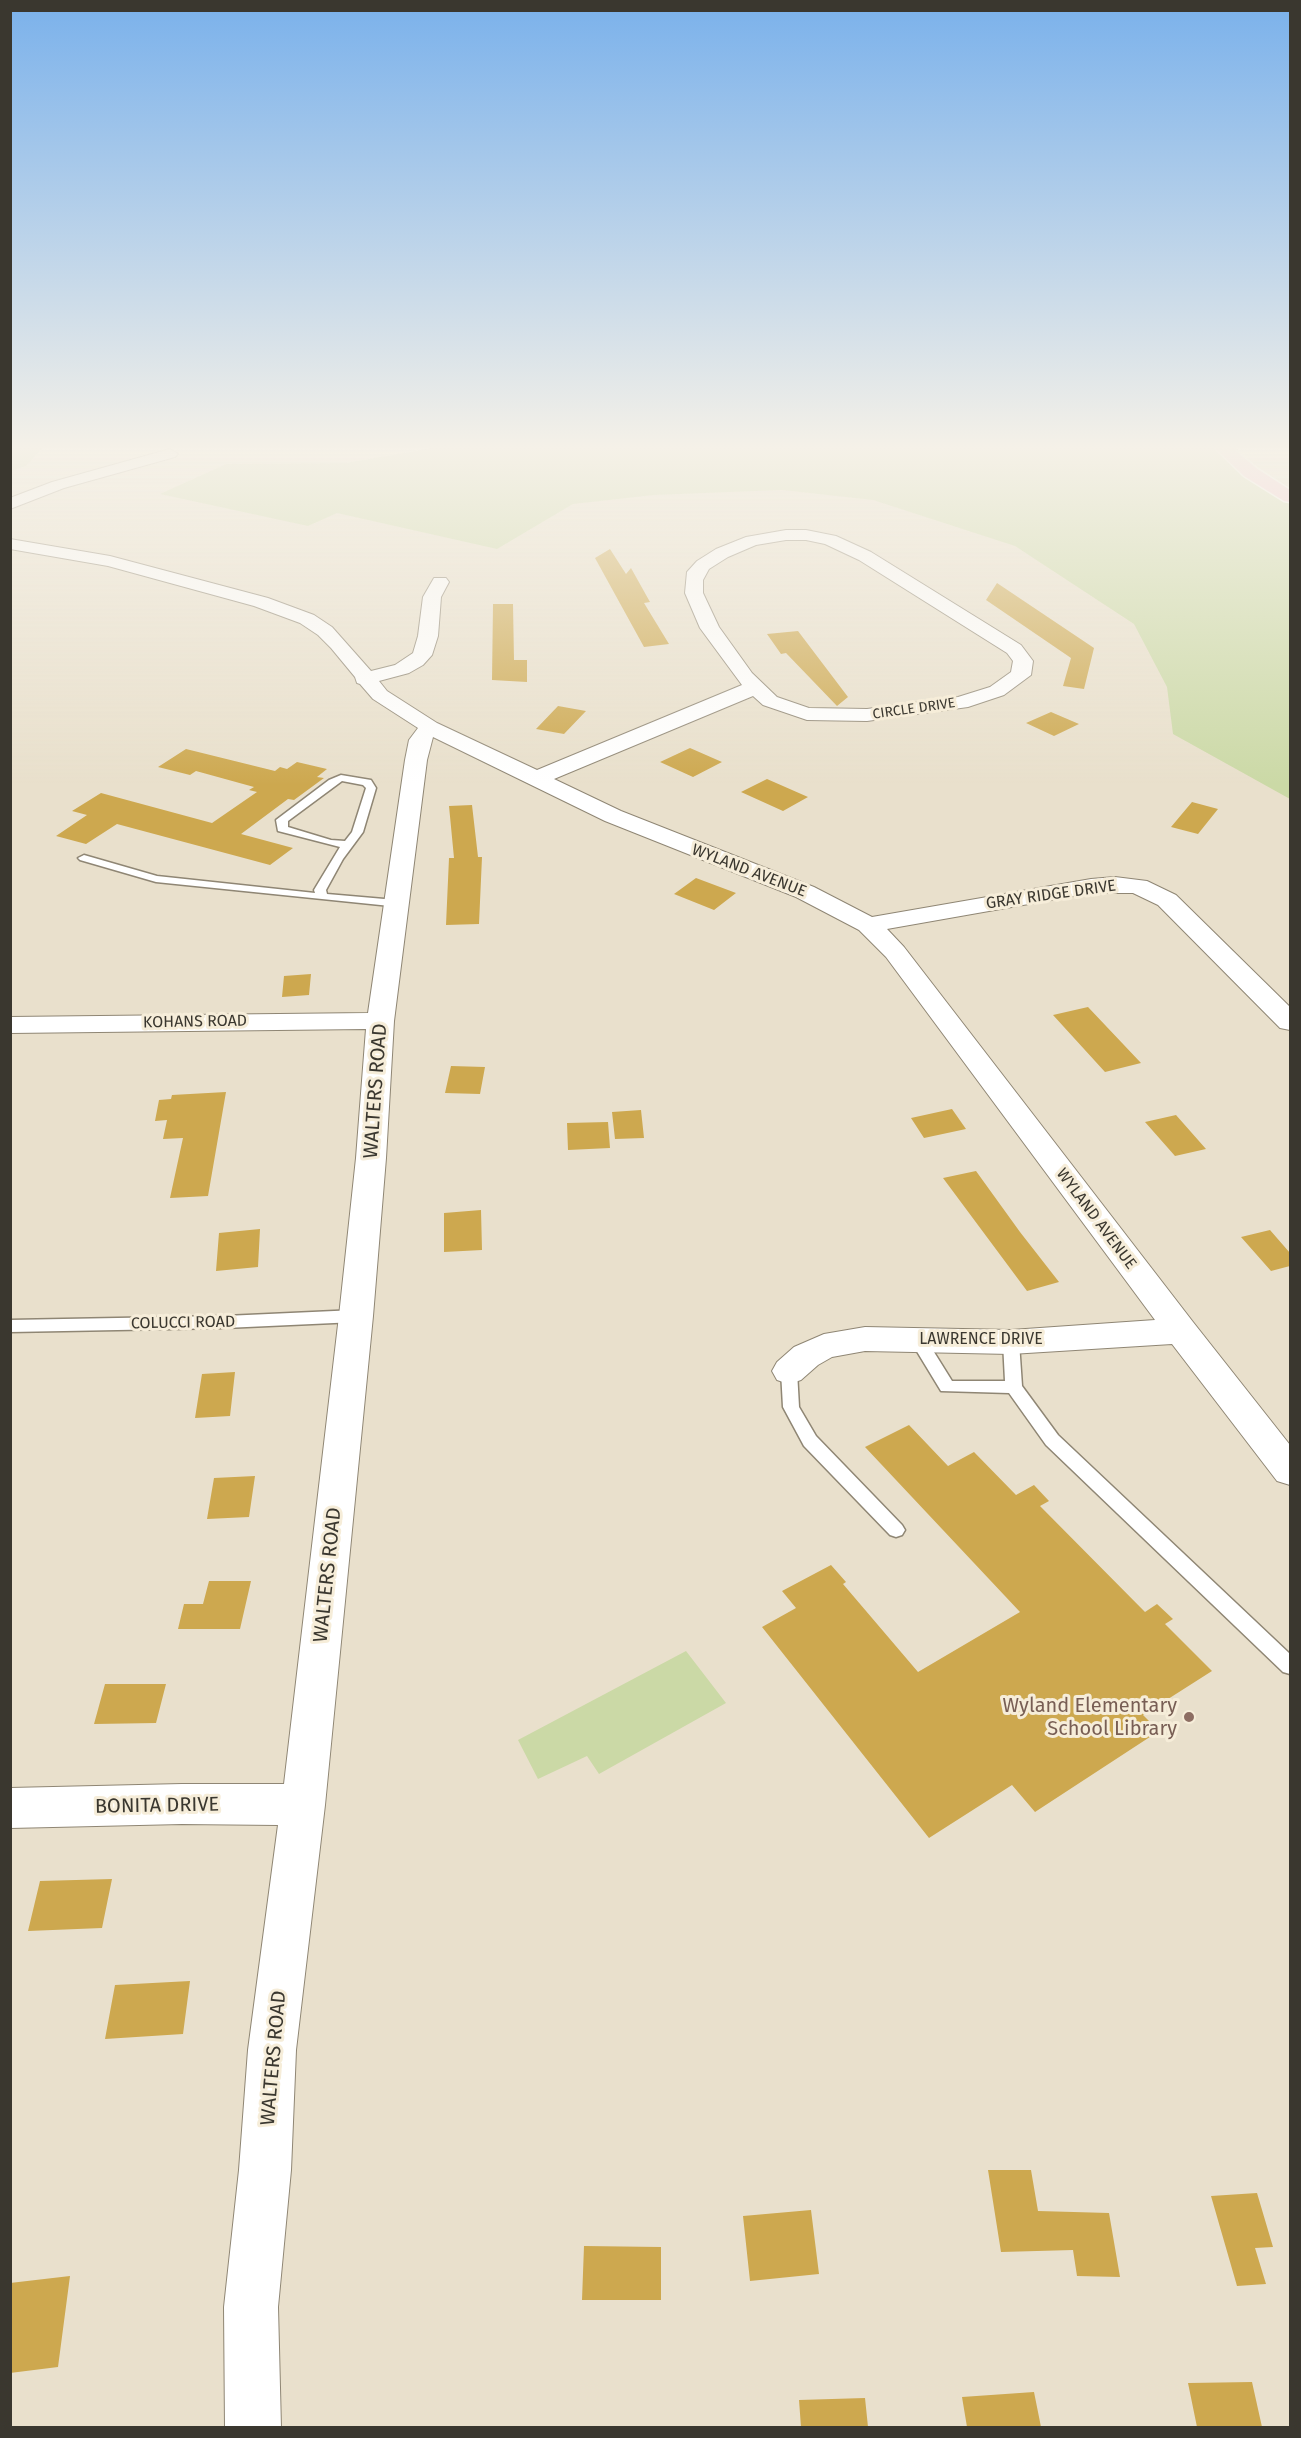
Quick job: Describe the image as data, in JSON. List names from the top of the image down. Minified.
{"streets":{"street":["CIRCLE DRIVE","WYLAND AVENUE","GRAY RIDGE DRIVE","KOHANS ROAD","WALTERS ROAD","LAWRENCE DRIVE","BONITA DRIVE"],"lane":["COLUCCI ROAD"]},"crossings":[["WYLAND AVENUE","GRAY RIDGE DRIVE"],["WYLAND AVENUE","WALTERS ROAD"],["WYLAND AVENUE","LAWRENCE DRIVE"],["KOHANS ROAD","WALTERS ROAD"],["WALTERS ROAD","COLUCCI ROAD"],["WALTERS ROAD","BONITA DRIVE"]],"places":["Wyland Elementary School Library"]}
